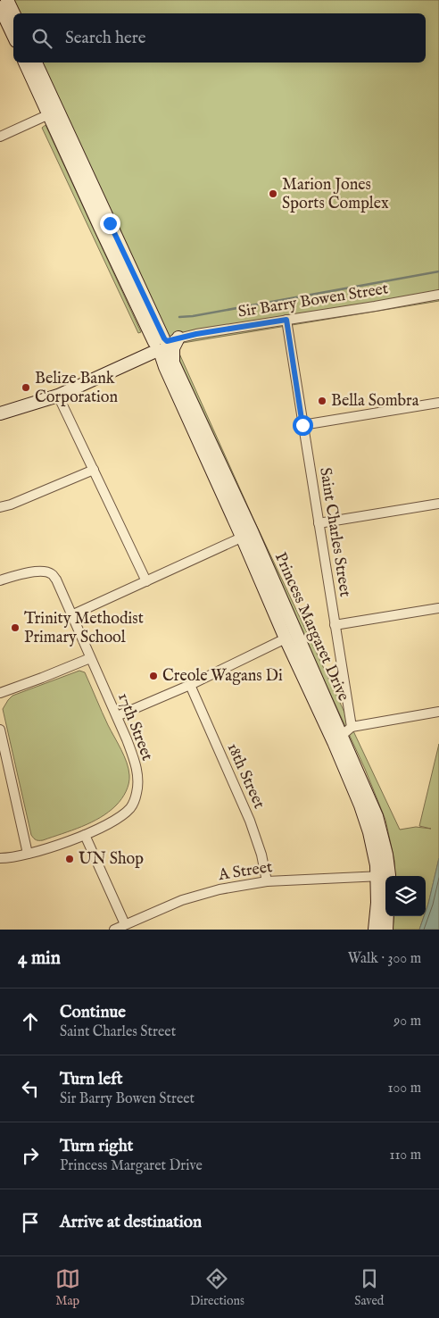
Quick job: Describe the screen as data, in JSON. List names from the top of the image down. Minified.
{"streets":{"main road":["Princess Margaret Drive"],"street":["Sir Barry Bowen Street","Saint Charles Street","17th Street","18th Street","A Street"]},"crossings":[["Sir Barry Bowen Street","Saint Charles Street"],["Sir Barry Bowen Street","Princess Margaret Drive"],["Princess Margaret Drive","A Street"],["18th Street","A Street"]],"places":["Marion Jones Sports Complex","Belize Bank Corporation","Bella Sombra","Trinity Methodist Primary School","Creole Wagans Di","UN Shop"],"page":{"search":"Search here","heading":["4 min","Walk · 300 m"],"list":[["Continue","Saint Charles Street","90 m"],["Turn left","Sir Barry Bowen Street","100 m"],["Turn right","Princess Margaret Drive","110 m"],"Arrive at destination"],"nav":["Map","Directions","Saved"]}}
